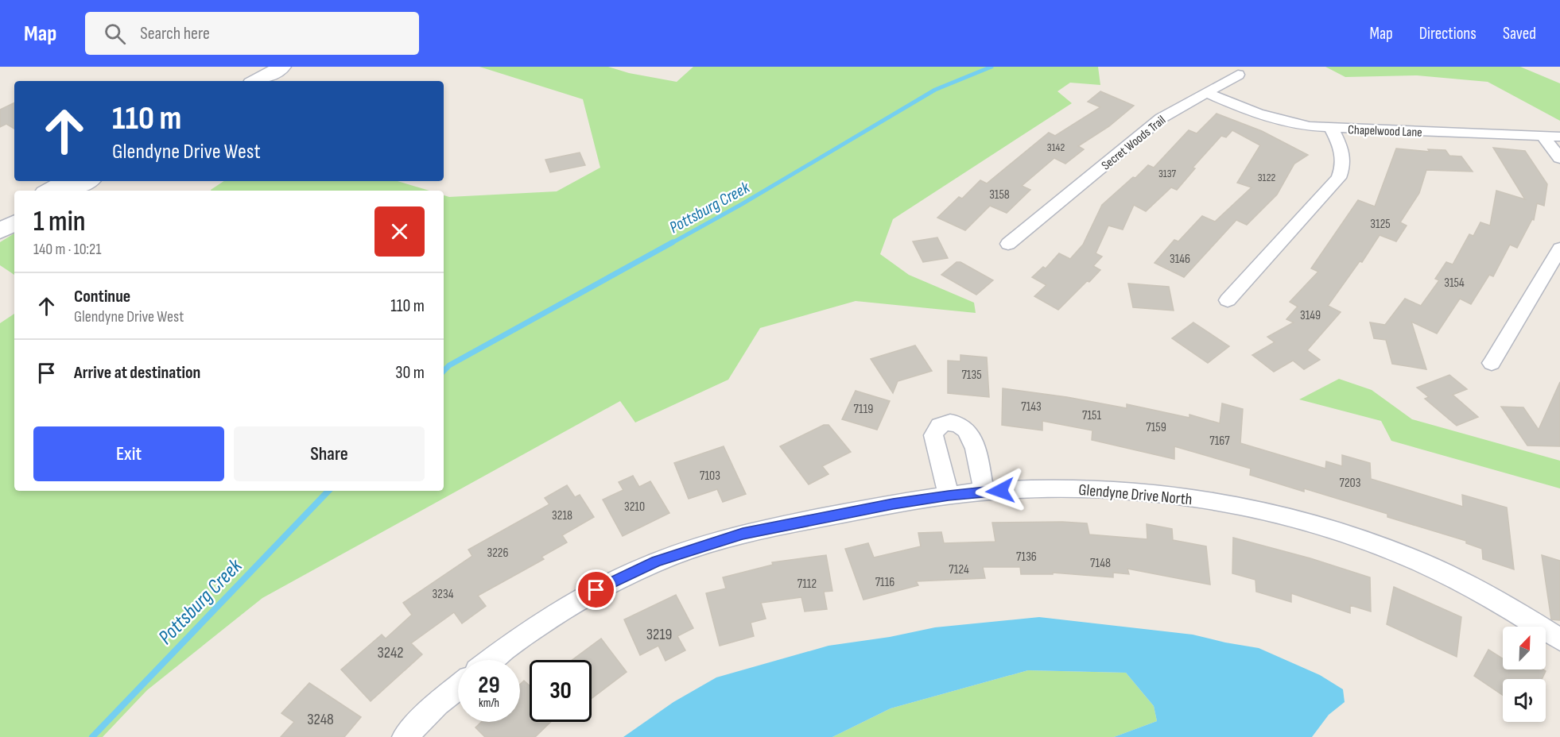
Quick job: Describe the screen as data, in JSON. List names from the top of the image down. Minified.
{"streets":{"street":["Chapelwood Lane","Secret Woods Trail","Glendyne Drive North"]},"water":["Pottsburg Creek"],"house_numbers":["3142","3137","3122","3158","3125","3146","3154","3149","7135","7143","7119","7151","7159","7167","7103","7203","3210","3218","3226","7136","7148","7124","7116","7112","3234","3219","3242","3248"],"north":"top right","page":{"header":"Map","search":"Search here","nav":["Map","Directions","Saved"],"turn":["110 m","Glendyne Drive West"],"heading":["1 min","140 m · 10:21"],"list":[{"name":"Continue","note":"Glendyne Drive West","value":"110 m"},{"name":"Arrive at destination","value":"30 m"}],"buttons":["Exit","Share"],"speed":"29 km/h","limit":"30"}}
